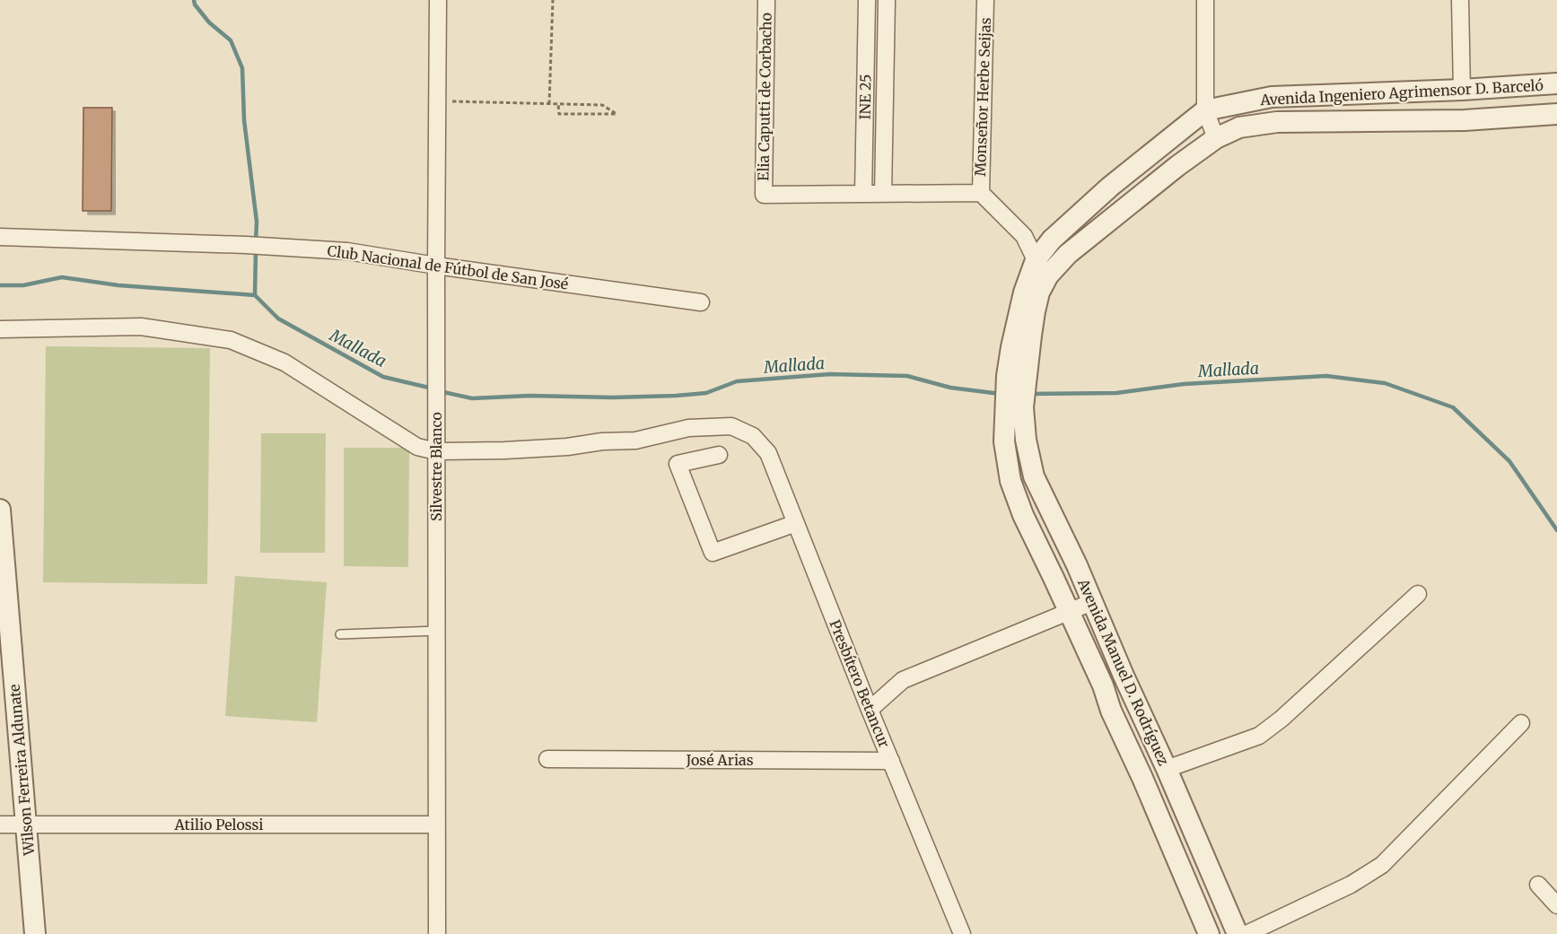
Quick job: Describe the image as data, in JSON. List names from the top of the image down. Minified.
{"streets":{"street":["Avenida Ingeniero Agrimensor D. Barceló","Elia Caputti de Corbacho","INE 25","Monseñor Herbe Seijas","Club Nacional de Fútbol de San José","Silvestre Blanco","Avenida Manuel D. Rodríguez","Presbítero Betancur","José Arias","Wilson Ferreira Aldunate","Atilio Pelossi"]},"crossings":[["Avenida Ingeniero Agrimensor D. Barceló","Avenida Manuel D. Rodríguez"],["Elia Caputti de Corbacho","INE 25"],["Club Nacional de Fútbol de San José","Silvestre Blanco"],["Silvestre Blanco","Presbítero Betancur"],["Silvestre Blanco","Atilio Pelossi"],["Presbítero Betancur","José Arias"],["Wilson Ferreira Aldunate","Atilio Pelossi"]],"water":["Mallada"]}
